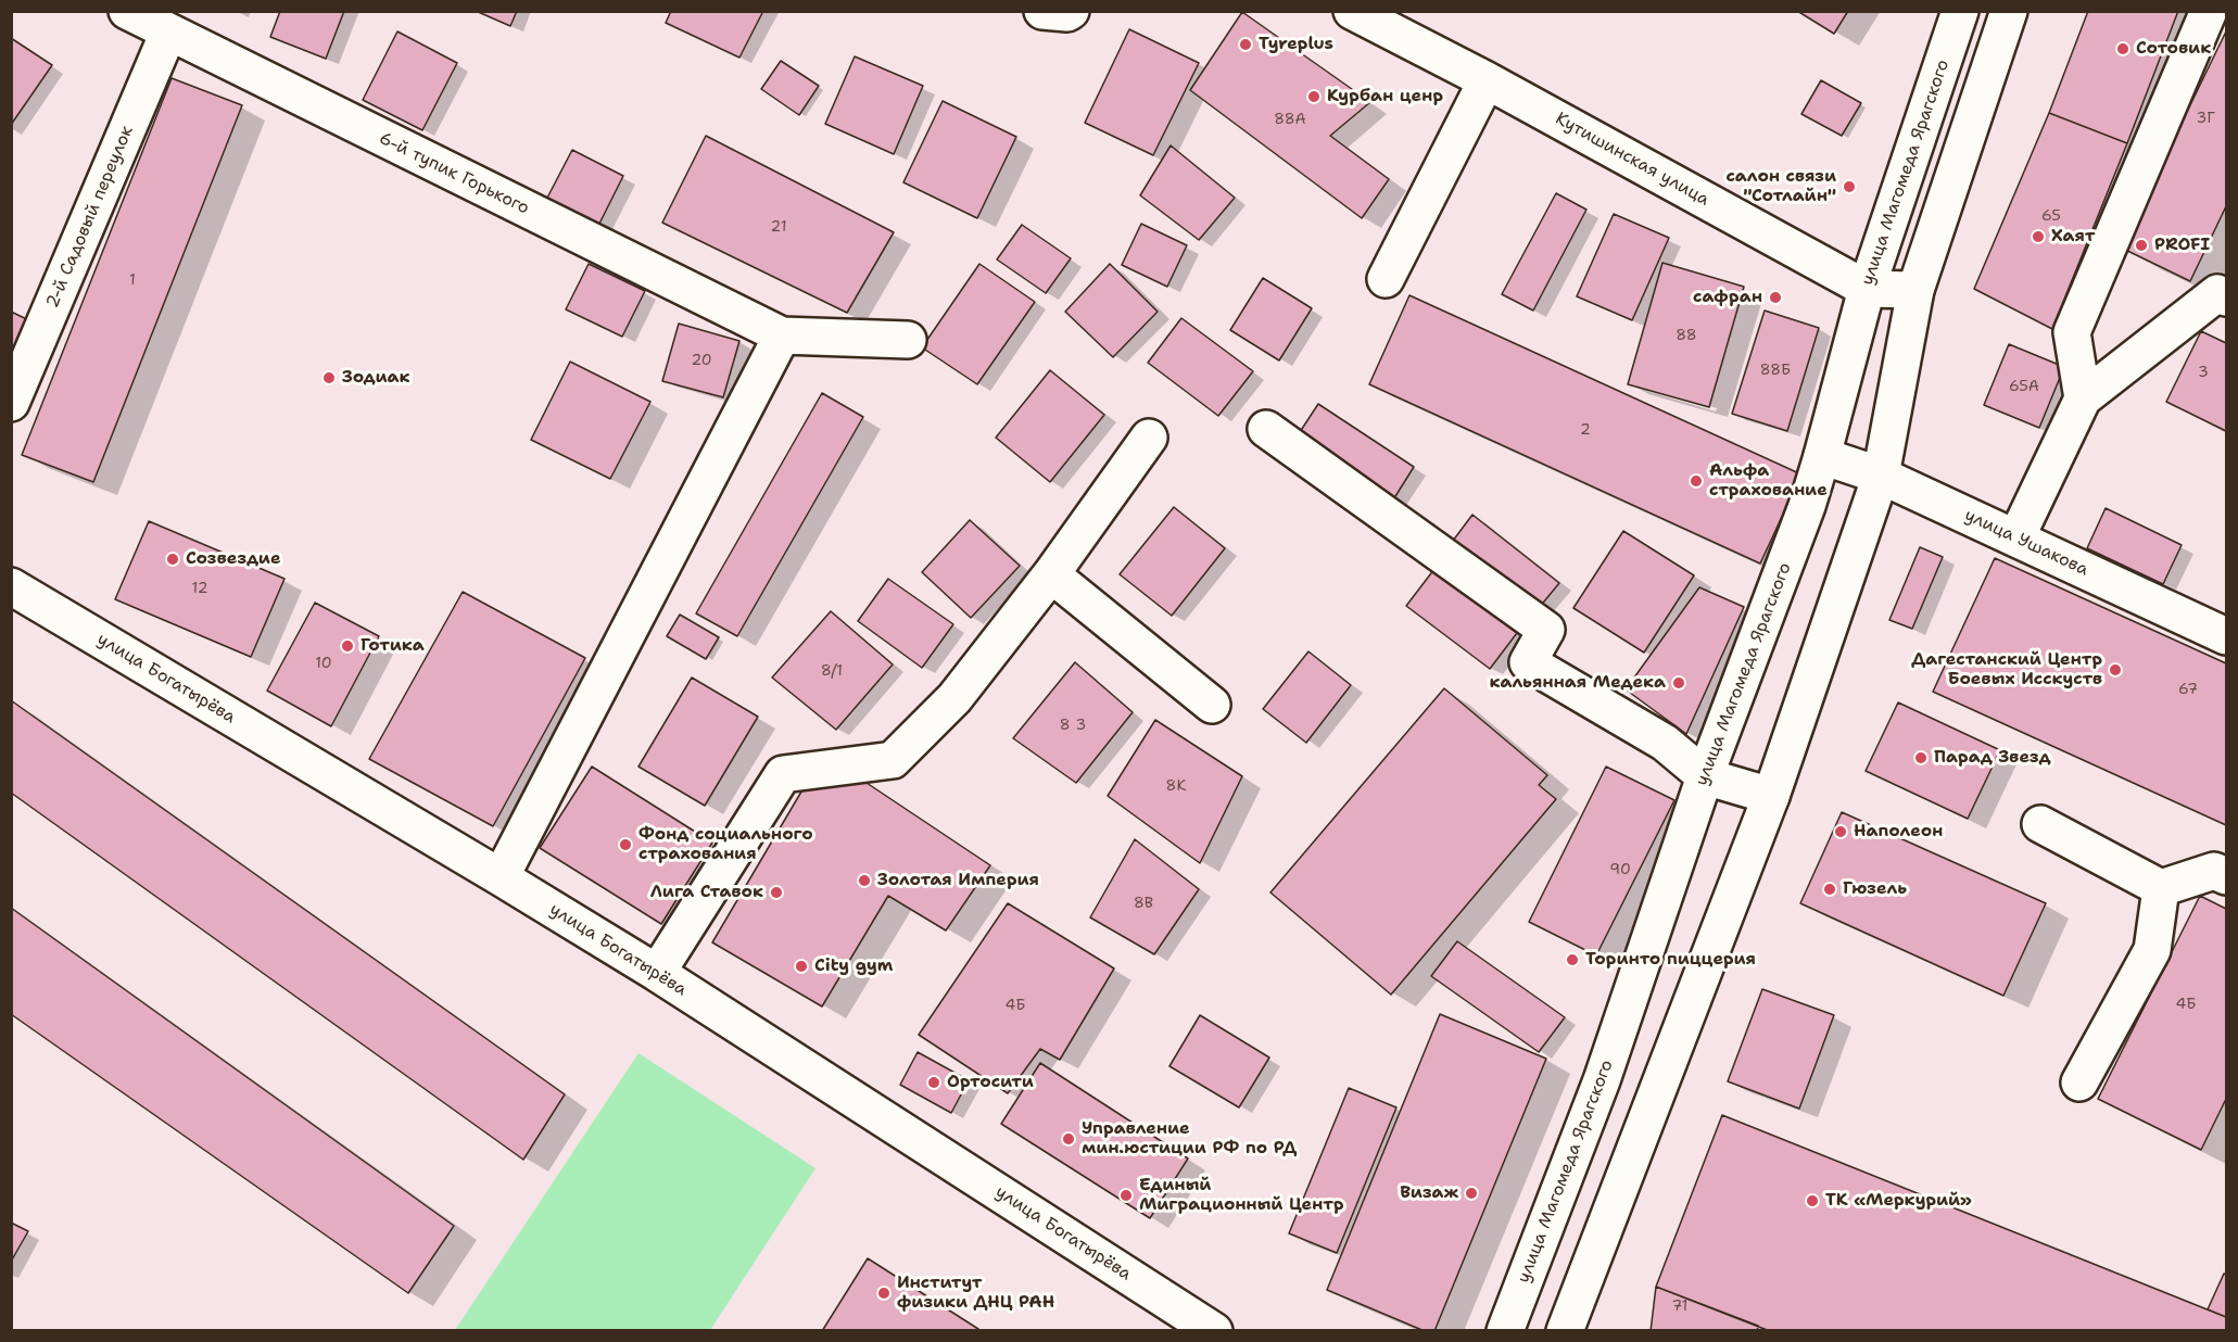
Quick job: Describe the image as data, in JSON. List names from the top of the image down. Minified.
{"streets":{"main road":["Кутишинская улица","улица Магомеда Ярагского","6-й тупик Горького","2-й Садовый переулок","улица Ушакова","улица Богатырёва"]},"crossings":[["Кутишинская улица","улица Магомеда Ярагского"],["улица Магомеда Ярагского","улица Ушакова"],["6-й тупик Горького","2-й Садовый переулок"]],"places":["Tyreplus","Сотовик","Курбан ценр","салон связи \"Сотлайн\"","Хаят","PROFI","сафран","Зодиак","Альфа страхование","Созвездие","Готика","Дагестанский Центр Боевых Исскуств","кальянная Медека","Парад Звезд","Наполеон","Фонд социального страхования","Золотая Империя","Гюзель","Лига Ставок","Торинто пиццерия","City gym","Ортосити","Управление мин.юстиции РФ по РД","Визаж","Единый Миграционный Центр","ТК «Меркурий»","Институт физики ДНЦ РАН"],"house_numbers":["3Г","88А","65","21","1","88","20","88Б","3","65А","2","12","10","8/1","67","8 3","8К","90","8В","4Б","4Б","71"]}
